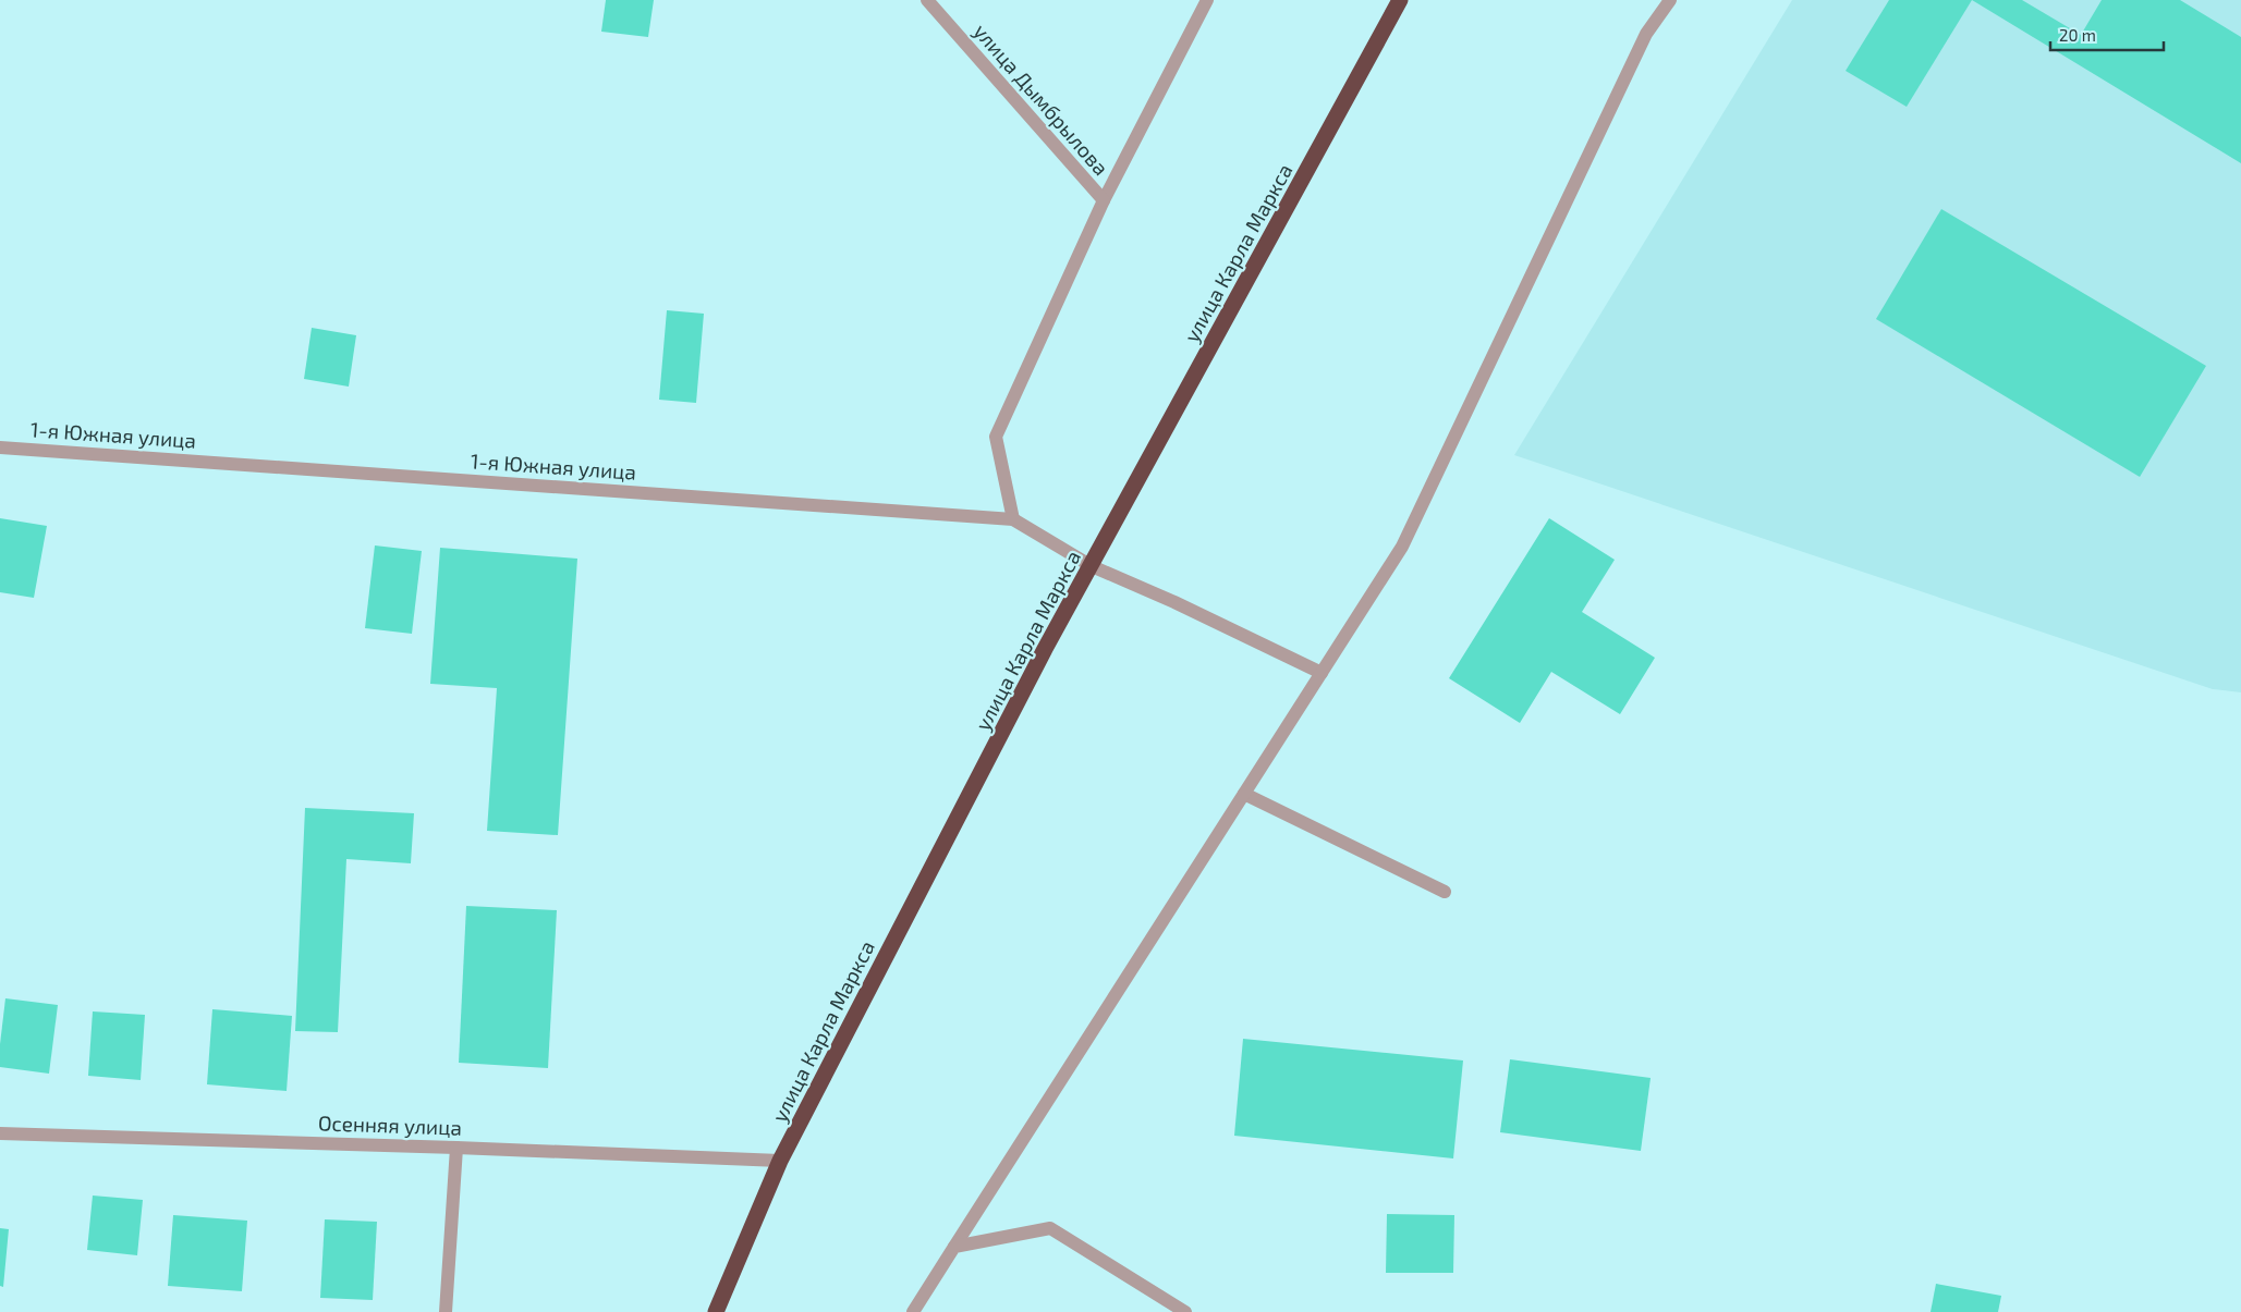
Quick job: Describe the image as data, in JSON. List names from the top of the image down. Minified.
{"streets":{"highway":["улица Карла Маркса"],"street":["улица Дымбрылова","1-я Южная улица","Осенняя улица"]},"crossings":[["улица Карла Маркса","1-я Южная улица"],["улица Карла Маркса","Осенняя улица"]],"scale_bar":"20 m"}
